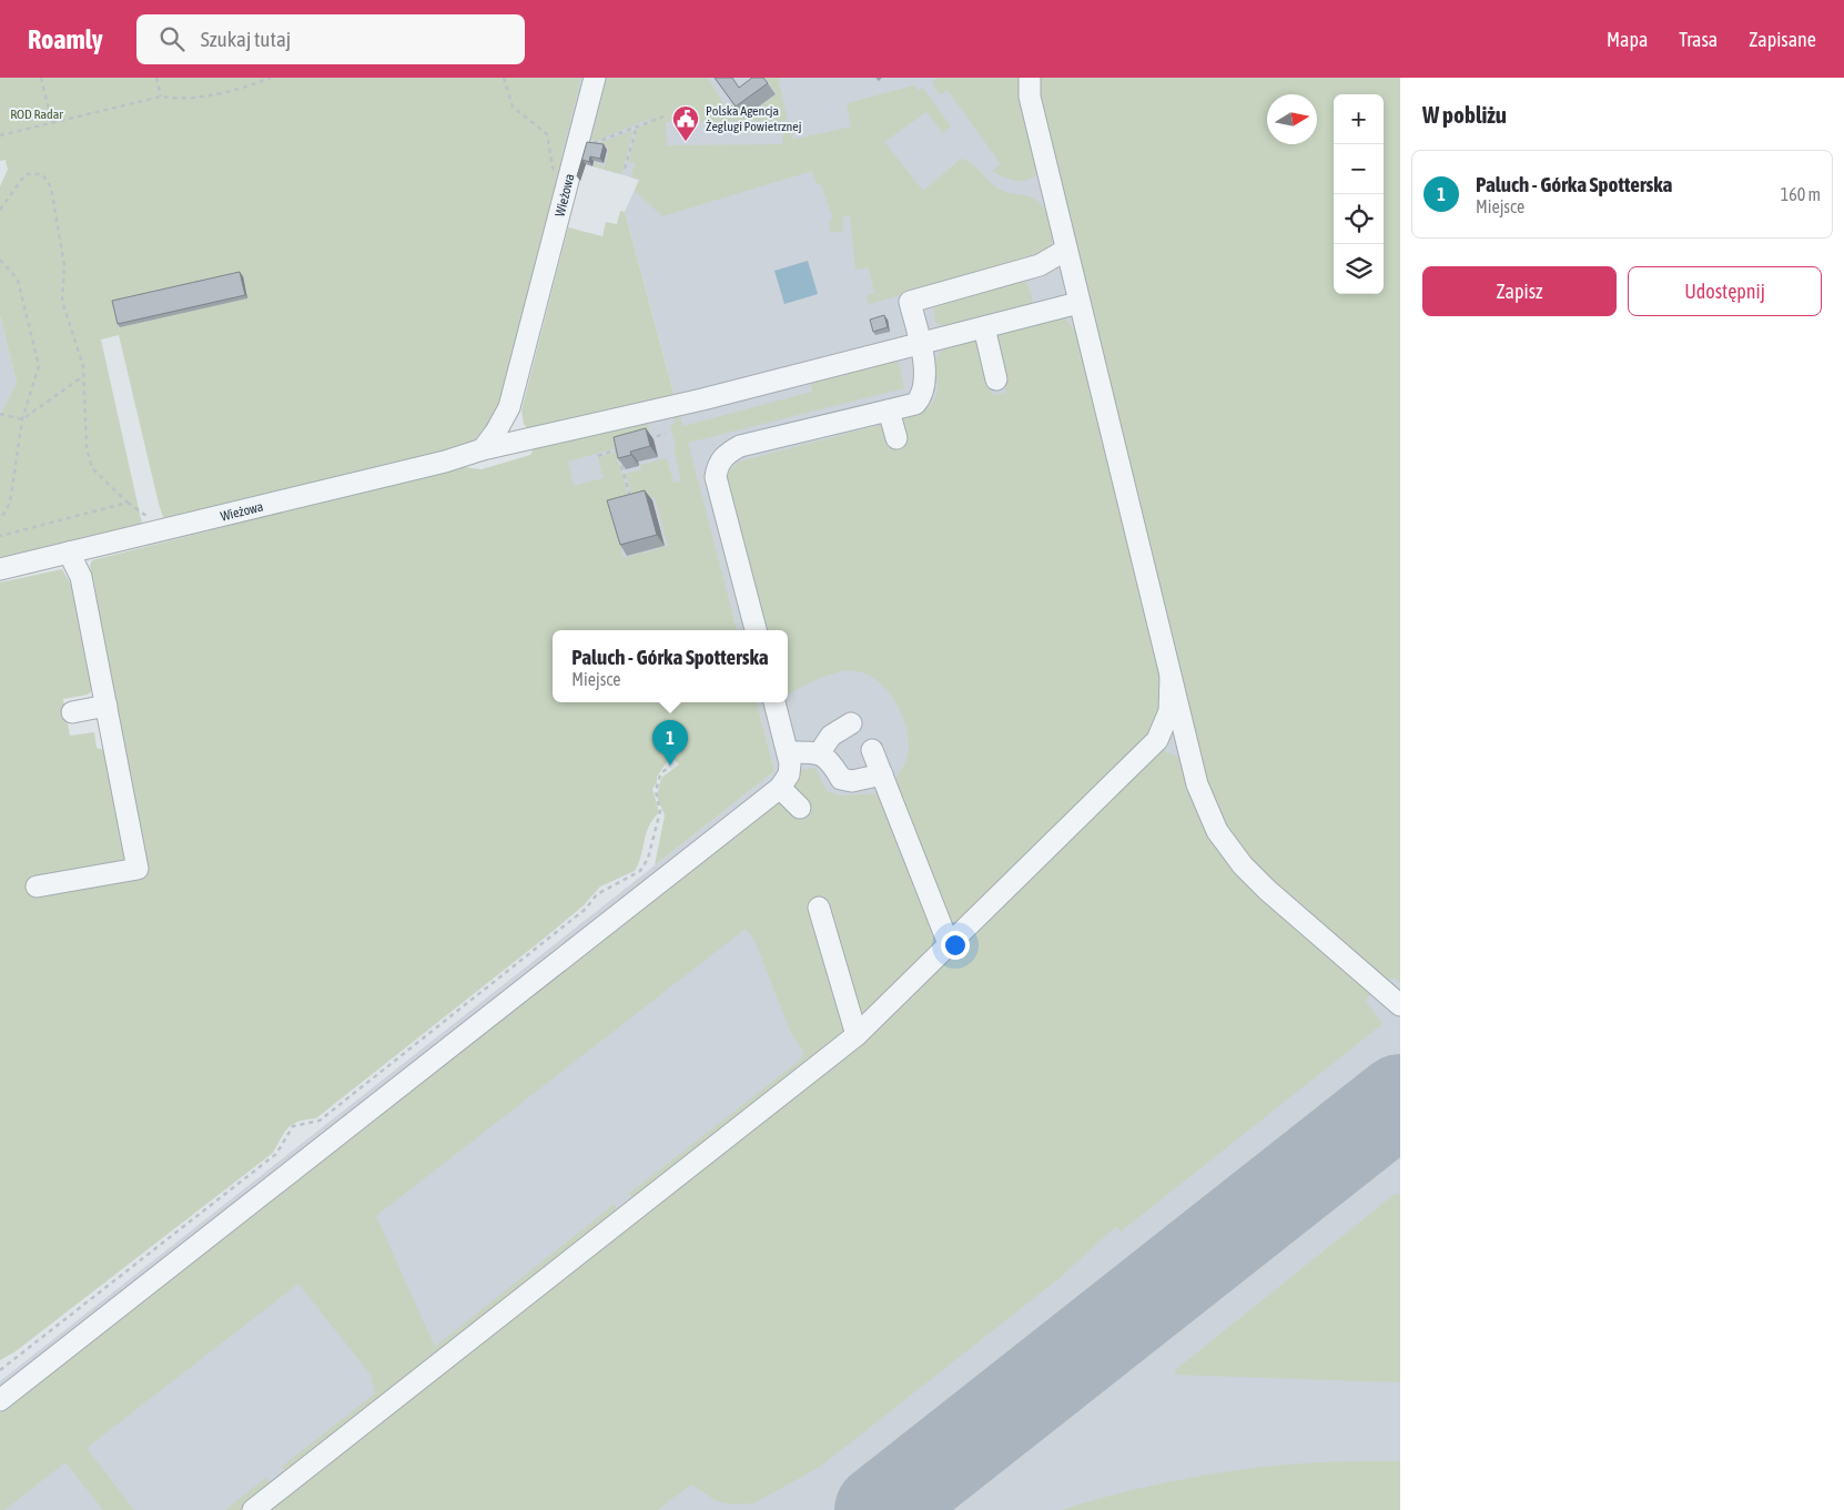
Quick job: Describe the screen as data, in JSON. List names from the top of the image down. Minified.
{"streets":{"lane":["Wieżowa"]},"parks":["ROD Radar"],"places":{"public building":["Polska Agencja Żeglugi Powietrznej"]},"north":"right","page":{"header":"Roamly","search":"Szukaj tutaj","nav":["Mapa","Trasa","Zapisane"],"heading":"W pobliżu","map_buttons":["+","−"],"list":[{"mark":"1","name":"Paluch - Górka Spotterska","note":"Miejsce","value":"160 m"}],"buttons":["Zapisz","Udostępnij"],"popup":["Paluch - Górka Spotterska","Miejsce"],"pins":"1"}}
